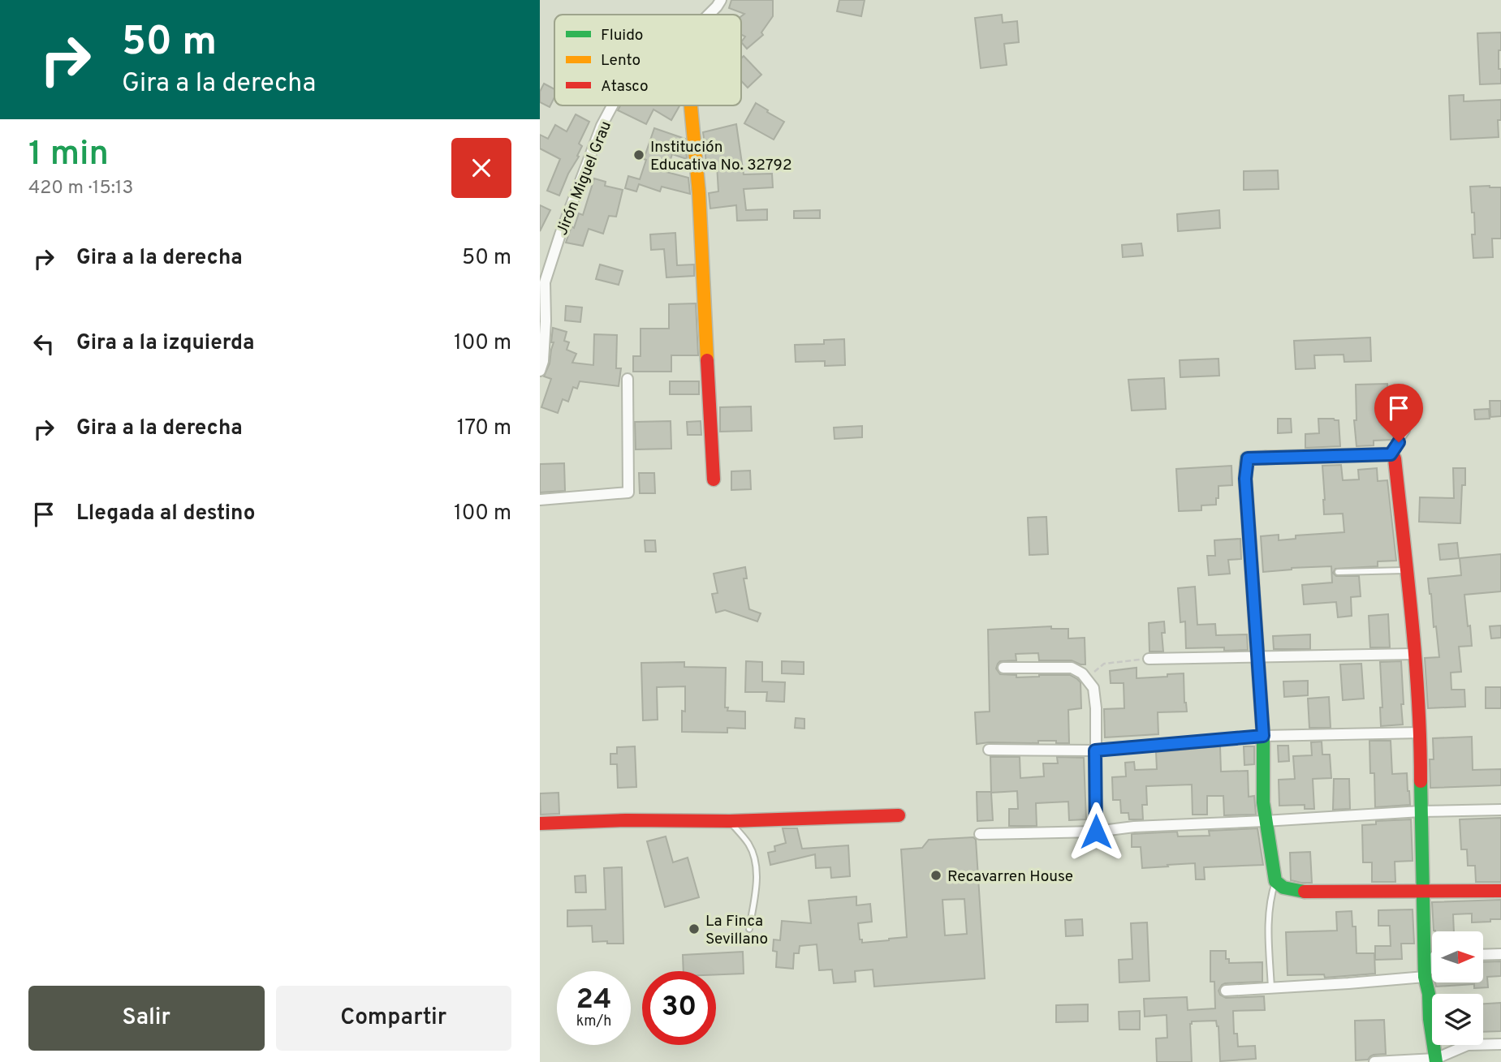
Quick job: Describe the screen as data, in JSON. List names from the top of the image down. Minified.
{"streets":{"street":["Jirón Miguel Grau"]},"places":["Institución Educativa No. 32792","Recavarren House","La Finca Sevillano"],"legend":["Fluido","Lento","Atasco"],"north":"right","page":{"turn":["50 m","Gira a la derecha"],"heading":["1 min","420 m · 15:13"],"list":[{"name":"Gira a la derecha","value":"50 m"},{"name":"Gira a la izquierda","value":"100 m"},{"name":"Gira a la derecha","value":"170 m"},{"name":"Llegada al destino","value":"100 m"}],"speed":"24 km/h","limit":"30","buttons":["Salir","Compartir"]}}
